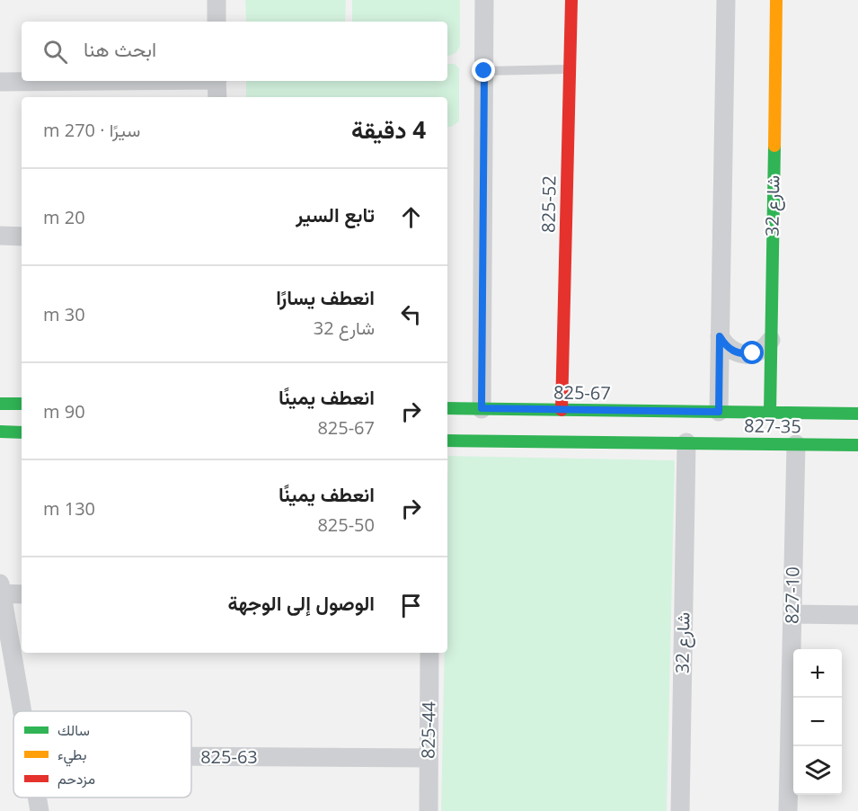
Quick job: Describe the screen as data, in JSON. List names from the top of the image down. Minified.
{"streets":{"street":["825-52","شارع 32","825-67","827-35","827-10","825-44","825-63"]},"crossings":[["825-52","825-67"],["شارع 32","827-35"],["825-67","827-35"],["827-35","827-10"],["825-44","825-63"]],"legend":["سالك","بطيء","مزدحم"],"page":{"search":"ابحث هنا","heading":["4 دقيقة","سيرًا · 270 m"],"list":[["تابع السير","20 m"],["انعطف يسارًا","شارع 32","30 m"],["انعطف يمينًا","825-67","90 m"],["انعطف يمينًا","825-50","130 m"],"الوصول إلى الوجهة"],"map_buttons":["+","−"]}}
